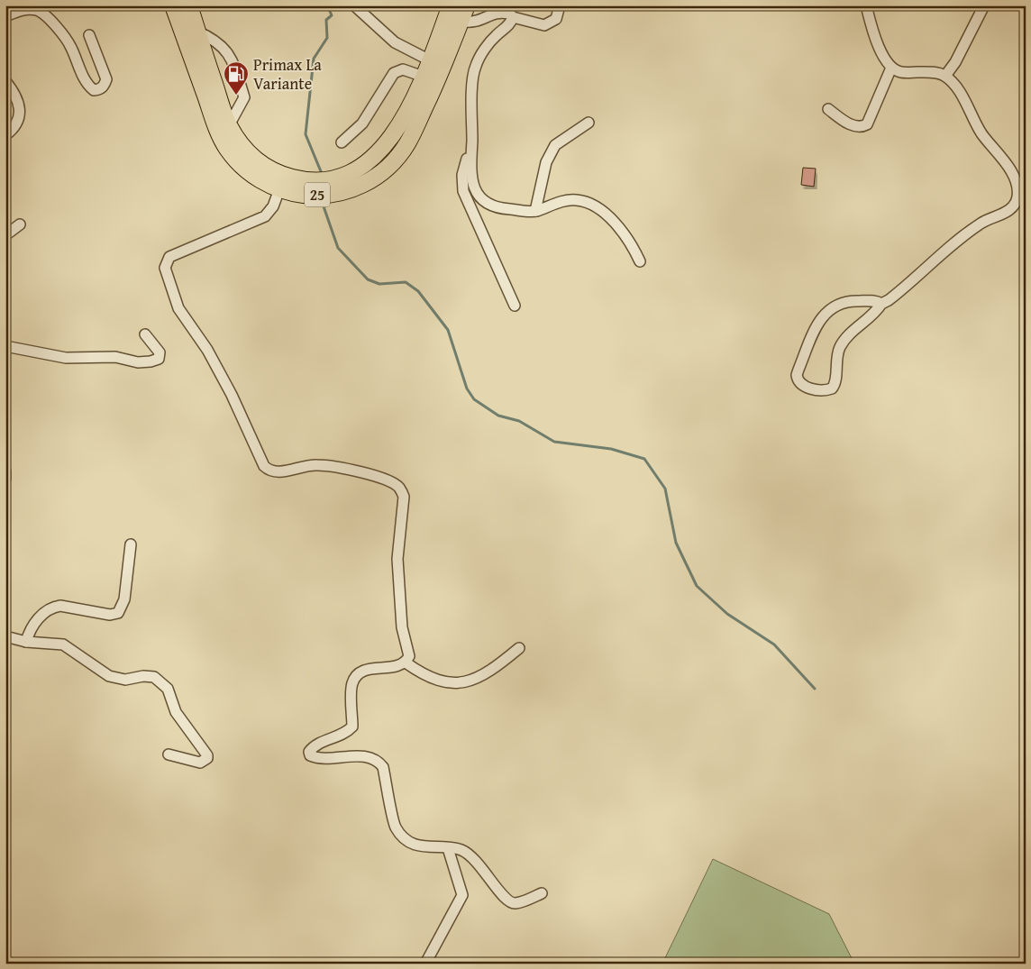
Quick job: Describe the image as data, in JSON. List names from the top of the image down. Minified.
{"streets":{"highway":["25"]},"places":{"fuel station":["Primax La Variante"]}}
